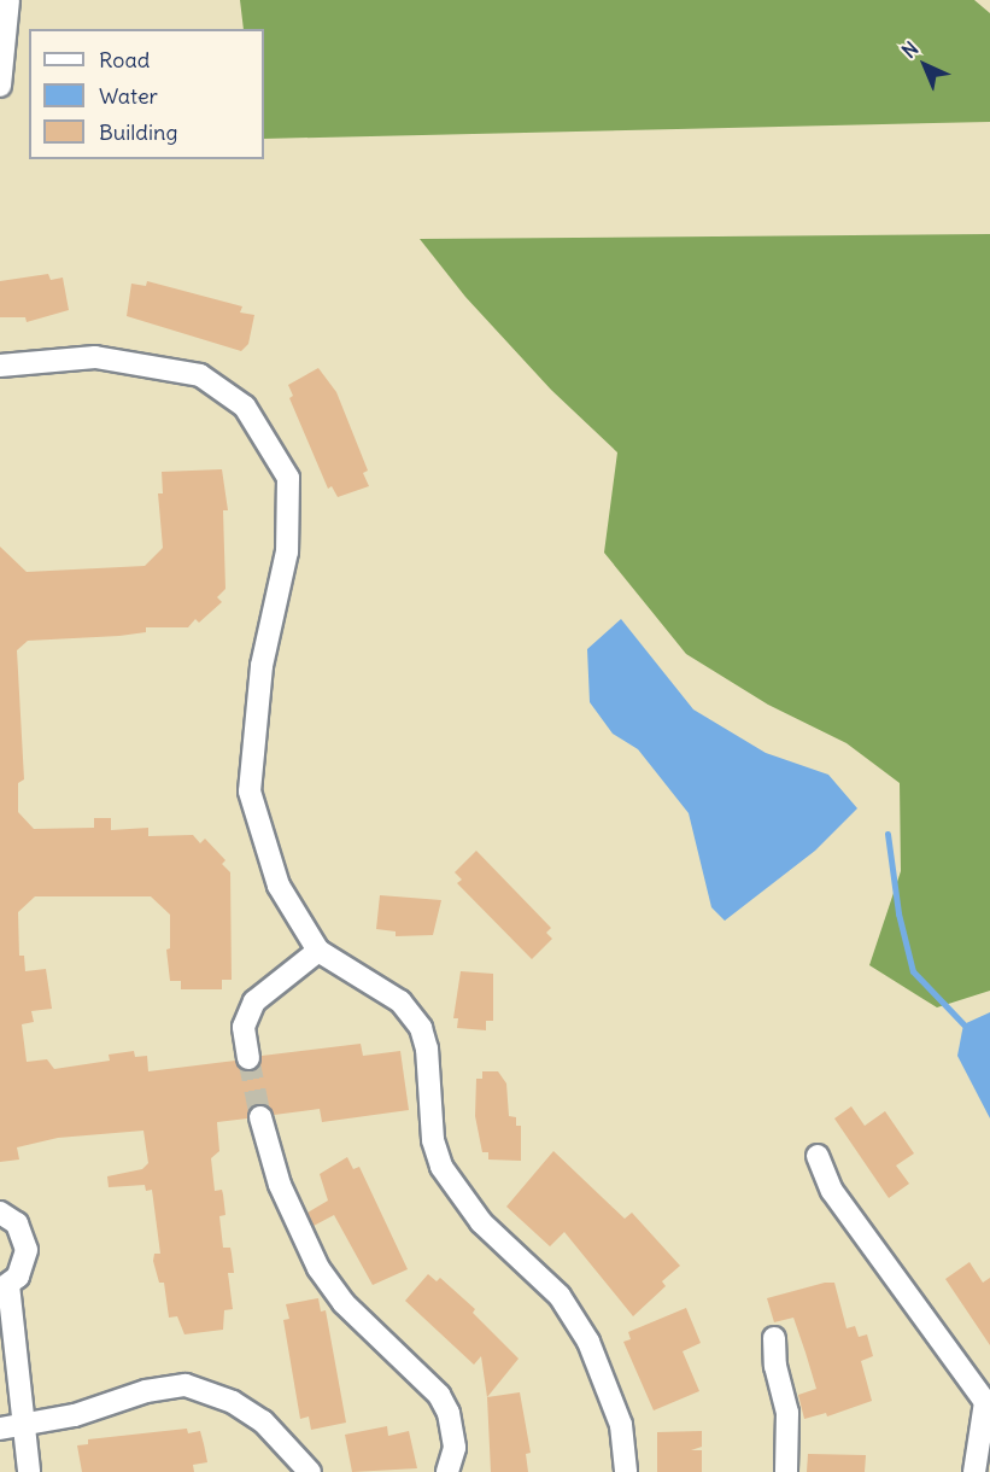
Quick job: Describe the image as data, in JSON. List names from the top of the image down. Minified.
{"legend":["Road","Water","Building"],"north":"top left"}
